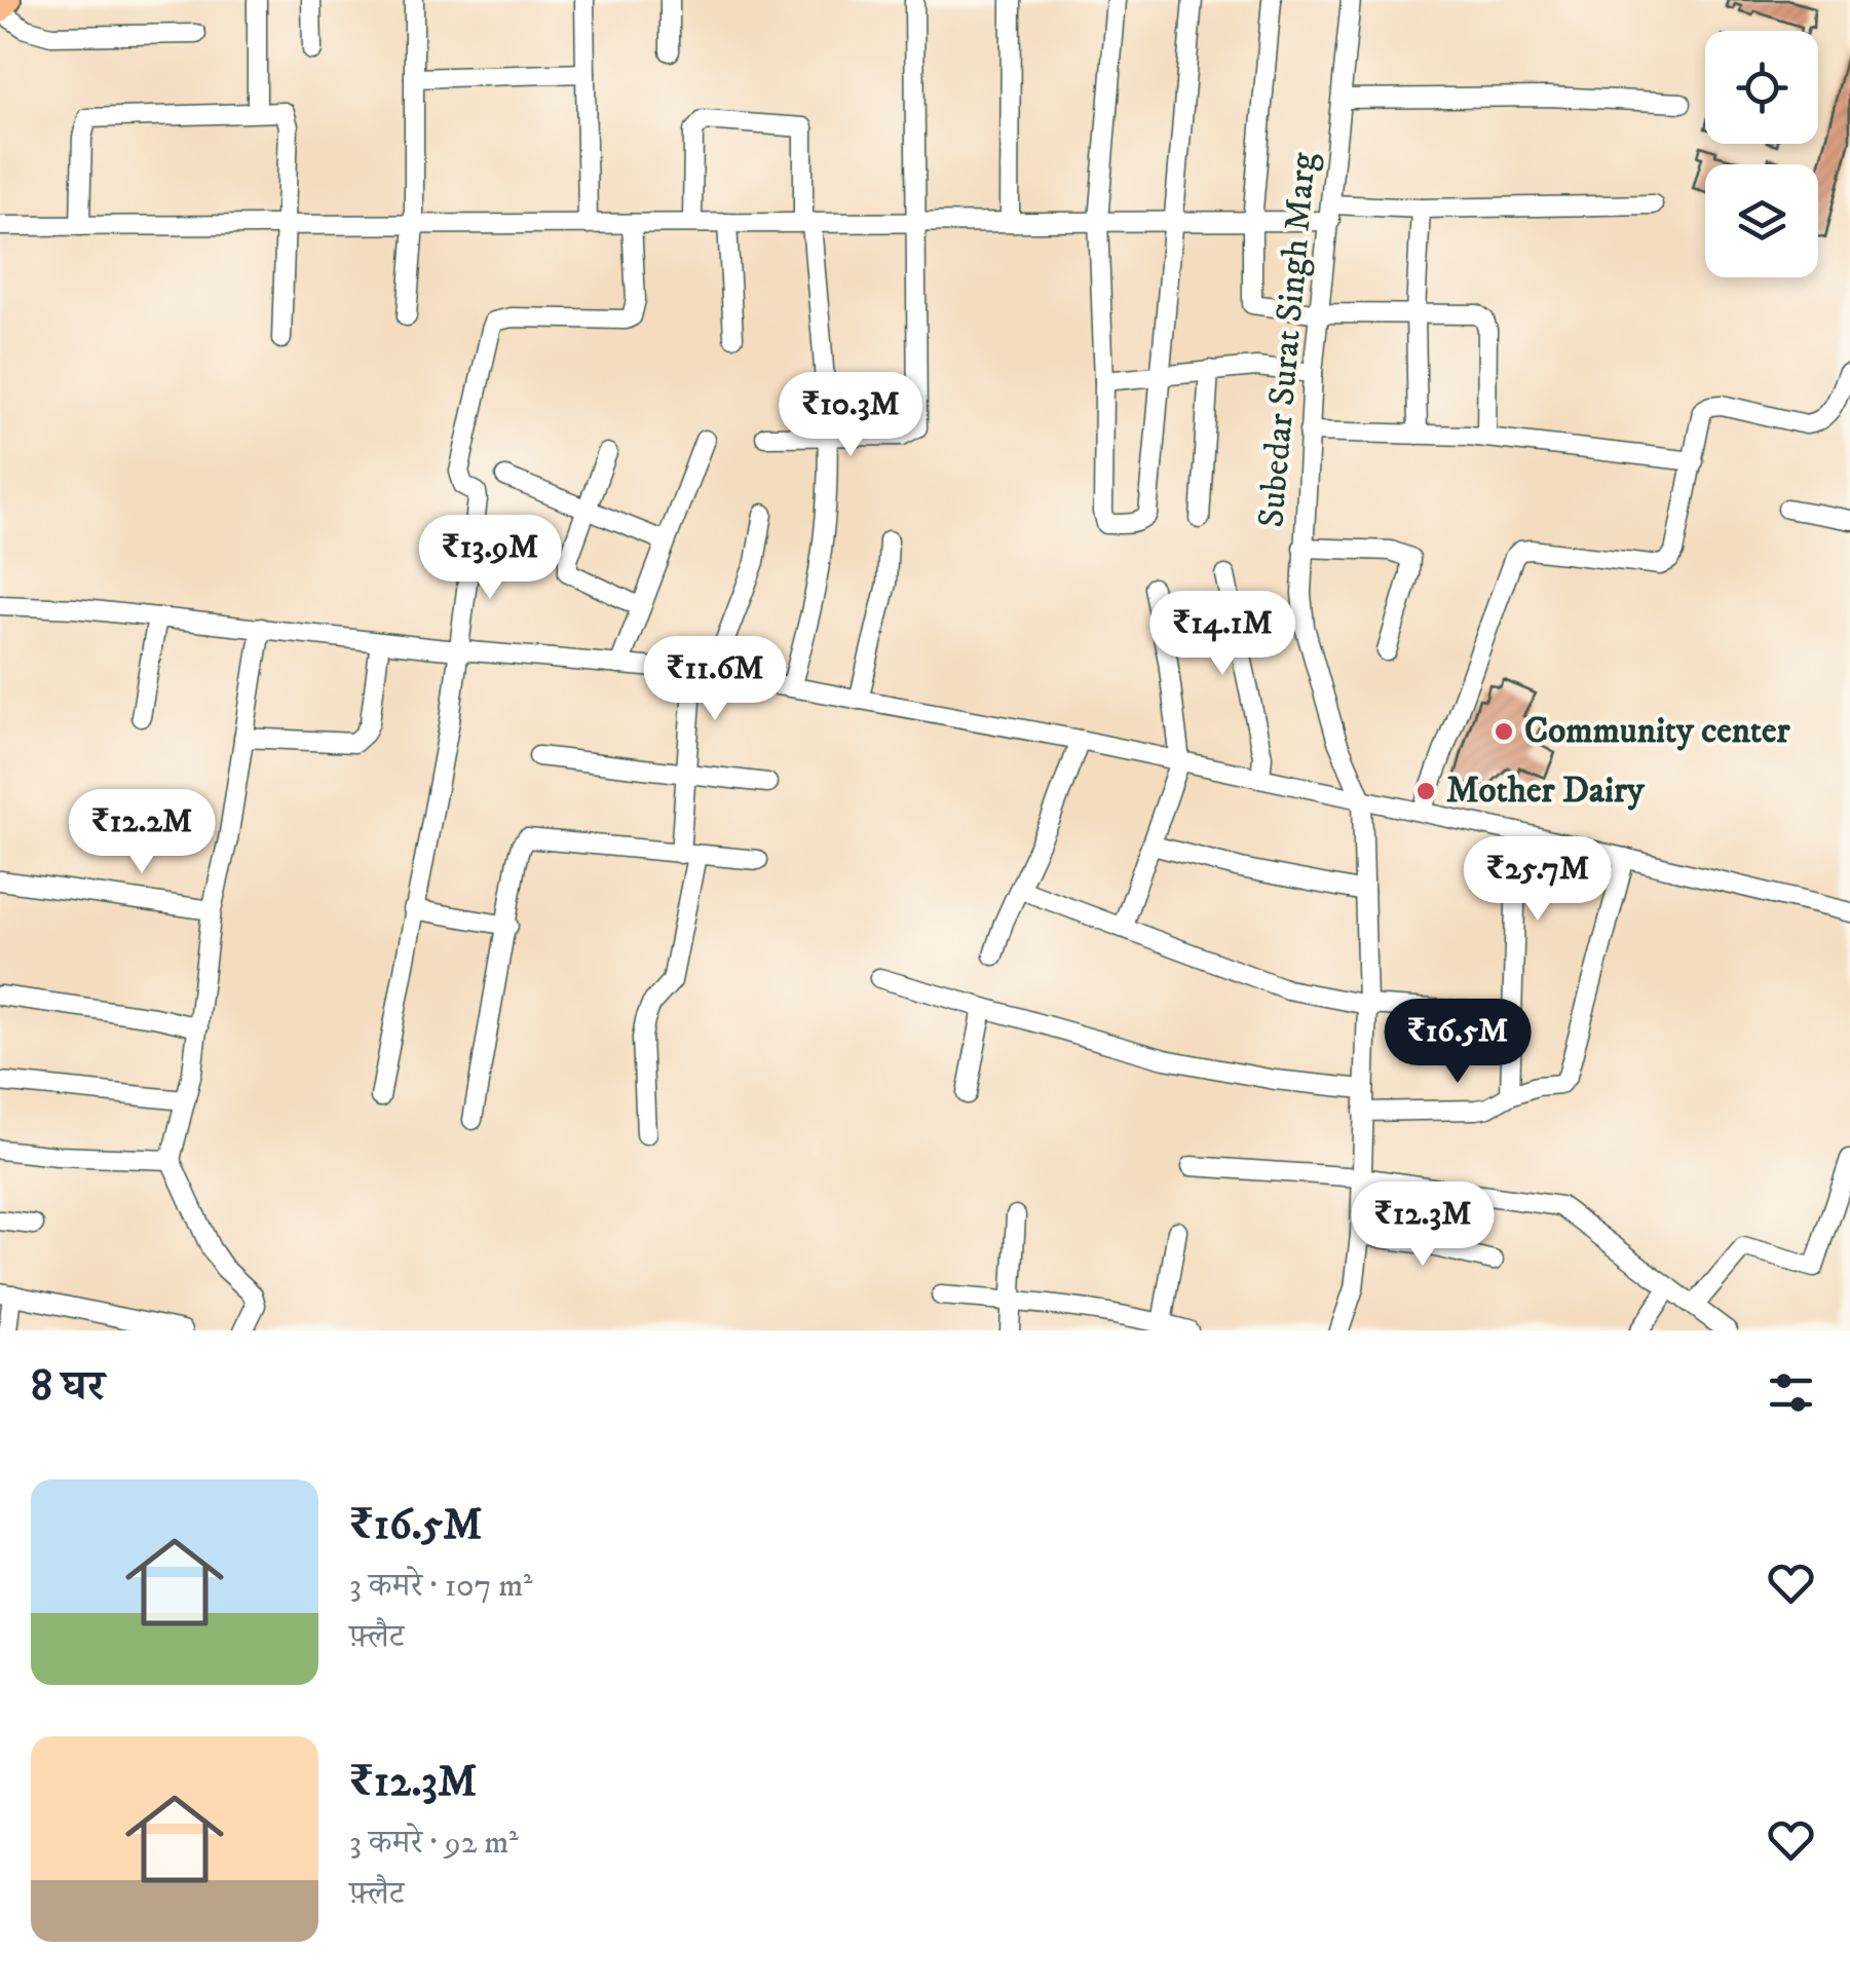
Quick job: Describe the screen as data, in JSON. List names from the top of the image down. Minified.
{"streets":{"street":["Subedar Surat Singh Marg"]},"places":["Community center","Mother Dairy"],"page":{"price":["₹10.3M","₹13.9M","₹14.1M","₹11.6M","₹12.2M","₹25.7M","₹16.5M","₹12.3M"],"heading":"8 घर","list":[{"name":"₹16.5M","note":"3 कमरे · 107 m² · फ़्लैट"},{"name":"₹12.3M","note":"3 कमरे · 92 m² · फ़्लैट"}]}}
